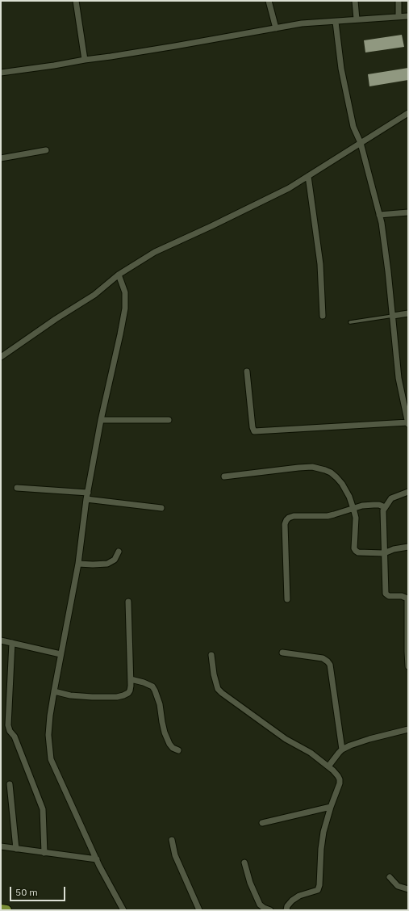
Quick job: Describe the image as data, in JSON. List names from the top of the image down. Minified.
{"scale_bar":"50 m"}
